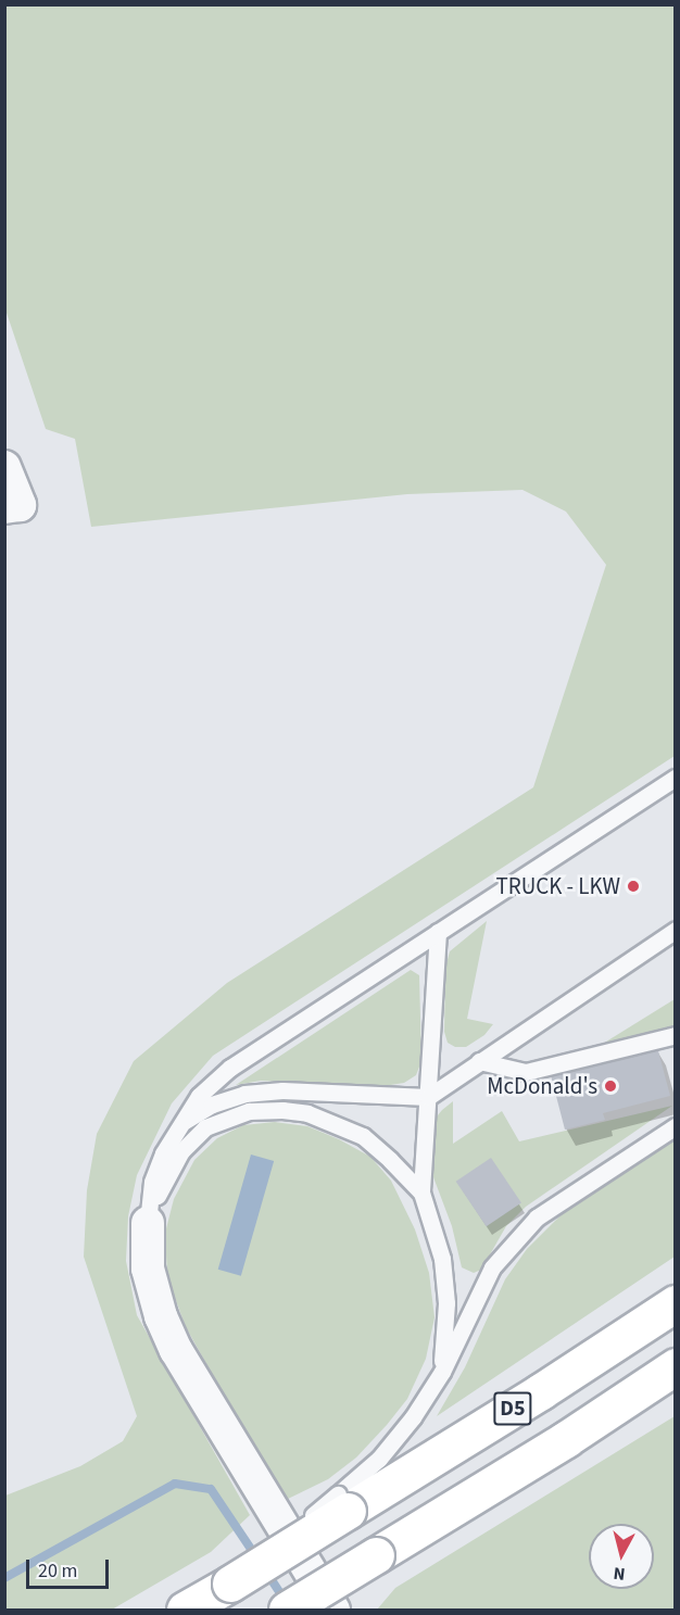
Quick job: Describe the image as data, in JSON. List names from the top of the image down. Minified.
{"streets":{"highway":["D5"]},"places":["TRUCK - LKW","McDonald's"],"scale_bar":"20 m","north":"bottom"}
